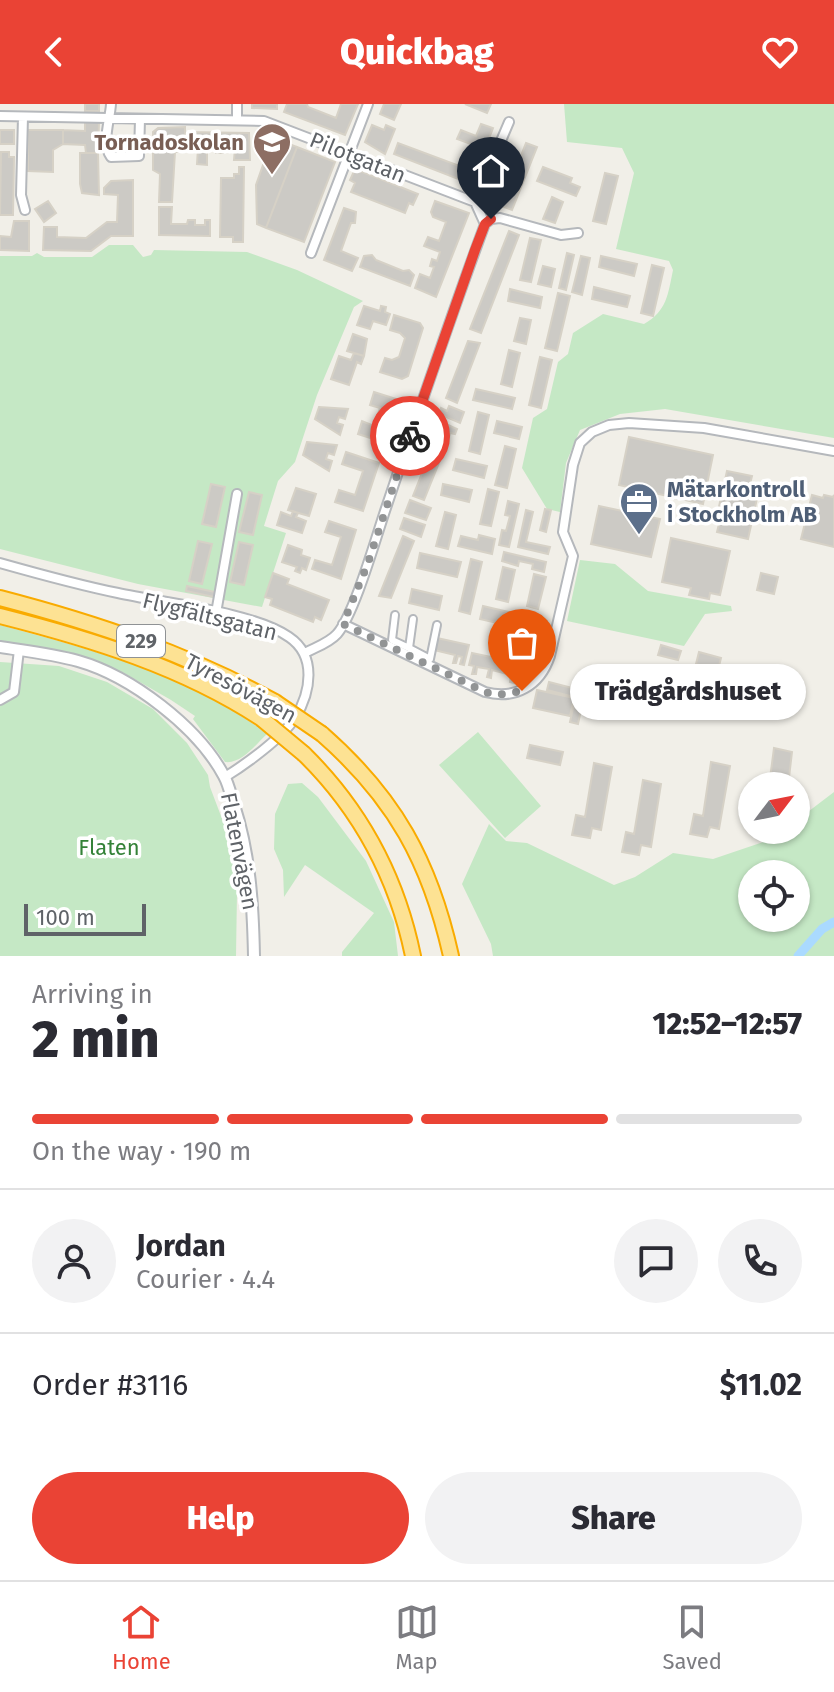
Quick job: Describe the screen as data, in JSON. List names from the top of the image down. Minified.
{"streets":{"highway":["229","Tyresövägen"],"street":["Pilotgatan","Flygfältsgatan","Flatenvägen"]},"crossings":[["Flygfältsgatan","Flatenvägen"]],"parks":["Flaten"],"places":{"school or university":["Tornadoskolan"],"office":["Mätarkontroll i Stockholm AB"],"other":["Trädgårdshuset"]},"scale_bar":"100 m","north":"top right","page":{"header":"Quickbag","bubble":"Trädgårdshuset","scale":"100 m","heading":["2 min","Arriving in","12:52–12:57"],"panel":["Jordan","Courier · 4.4","Order #3116","$11.02"],"bar":"On the way · 190 m","buttons":["Help","Share"],"tabs":["Home","Map","Saved"]}}
